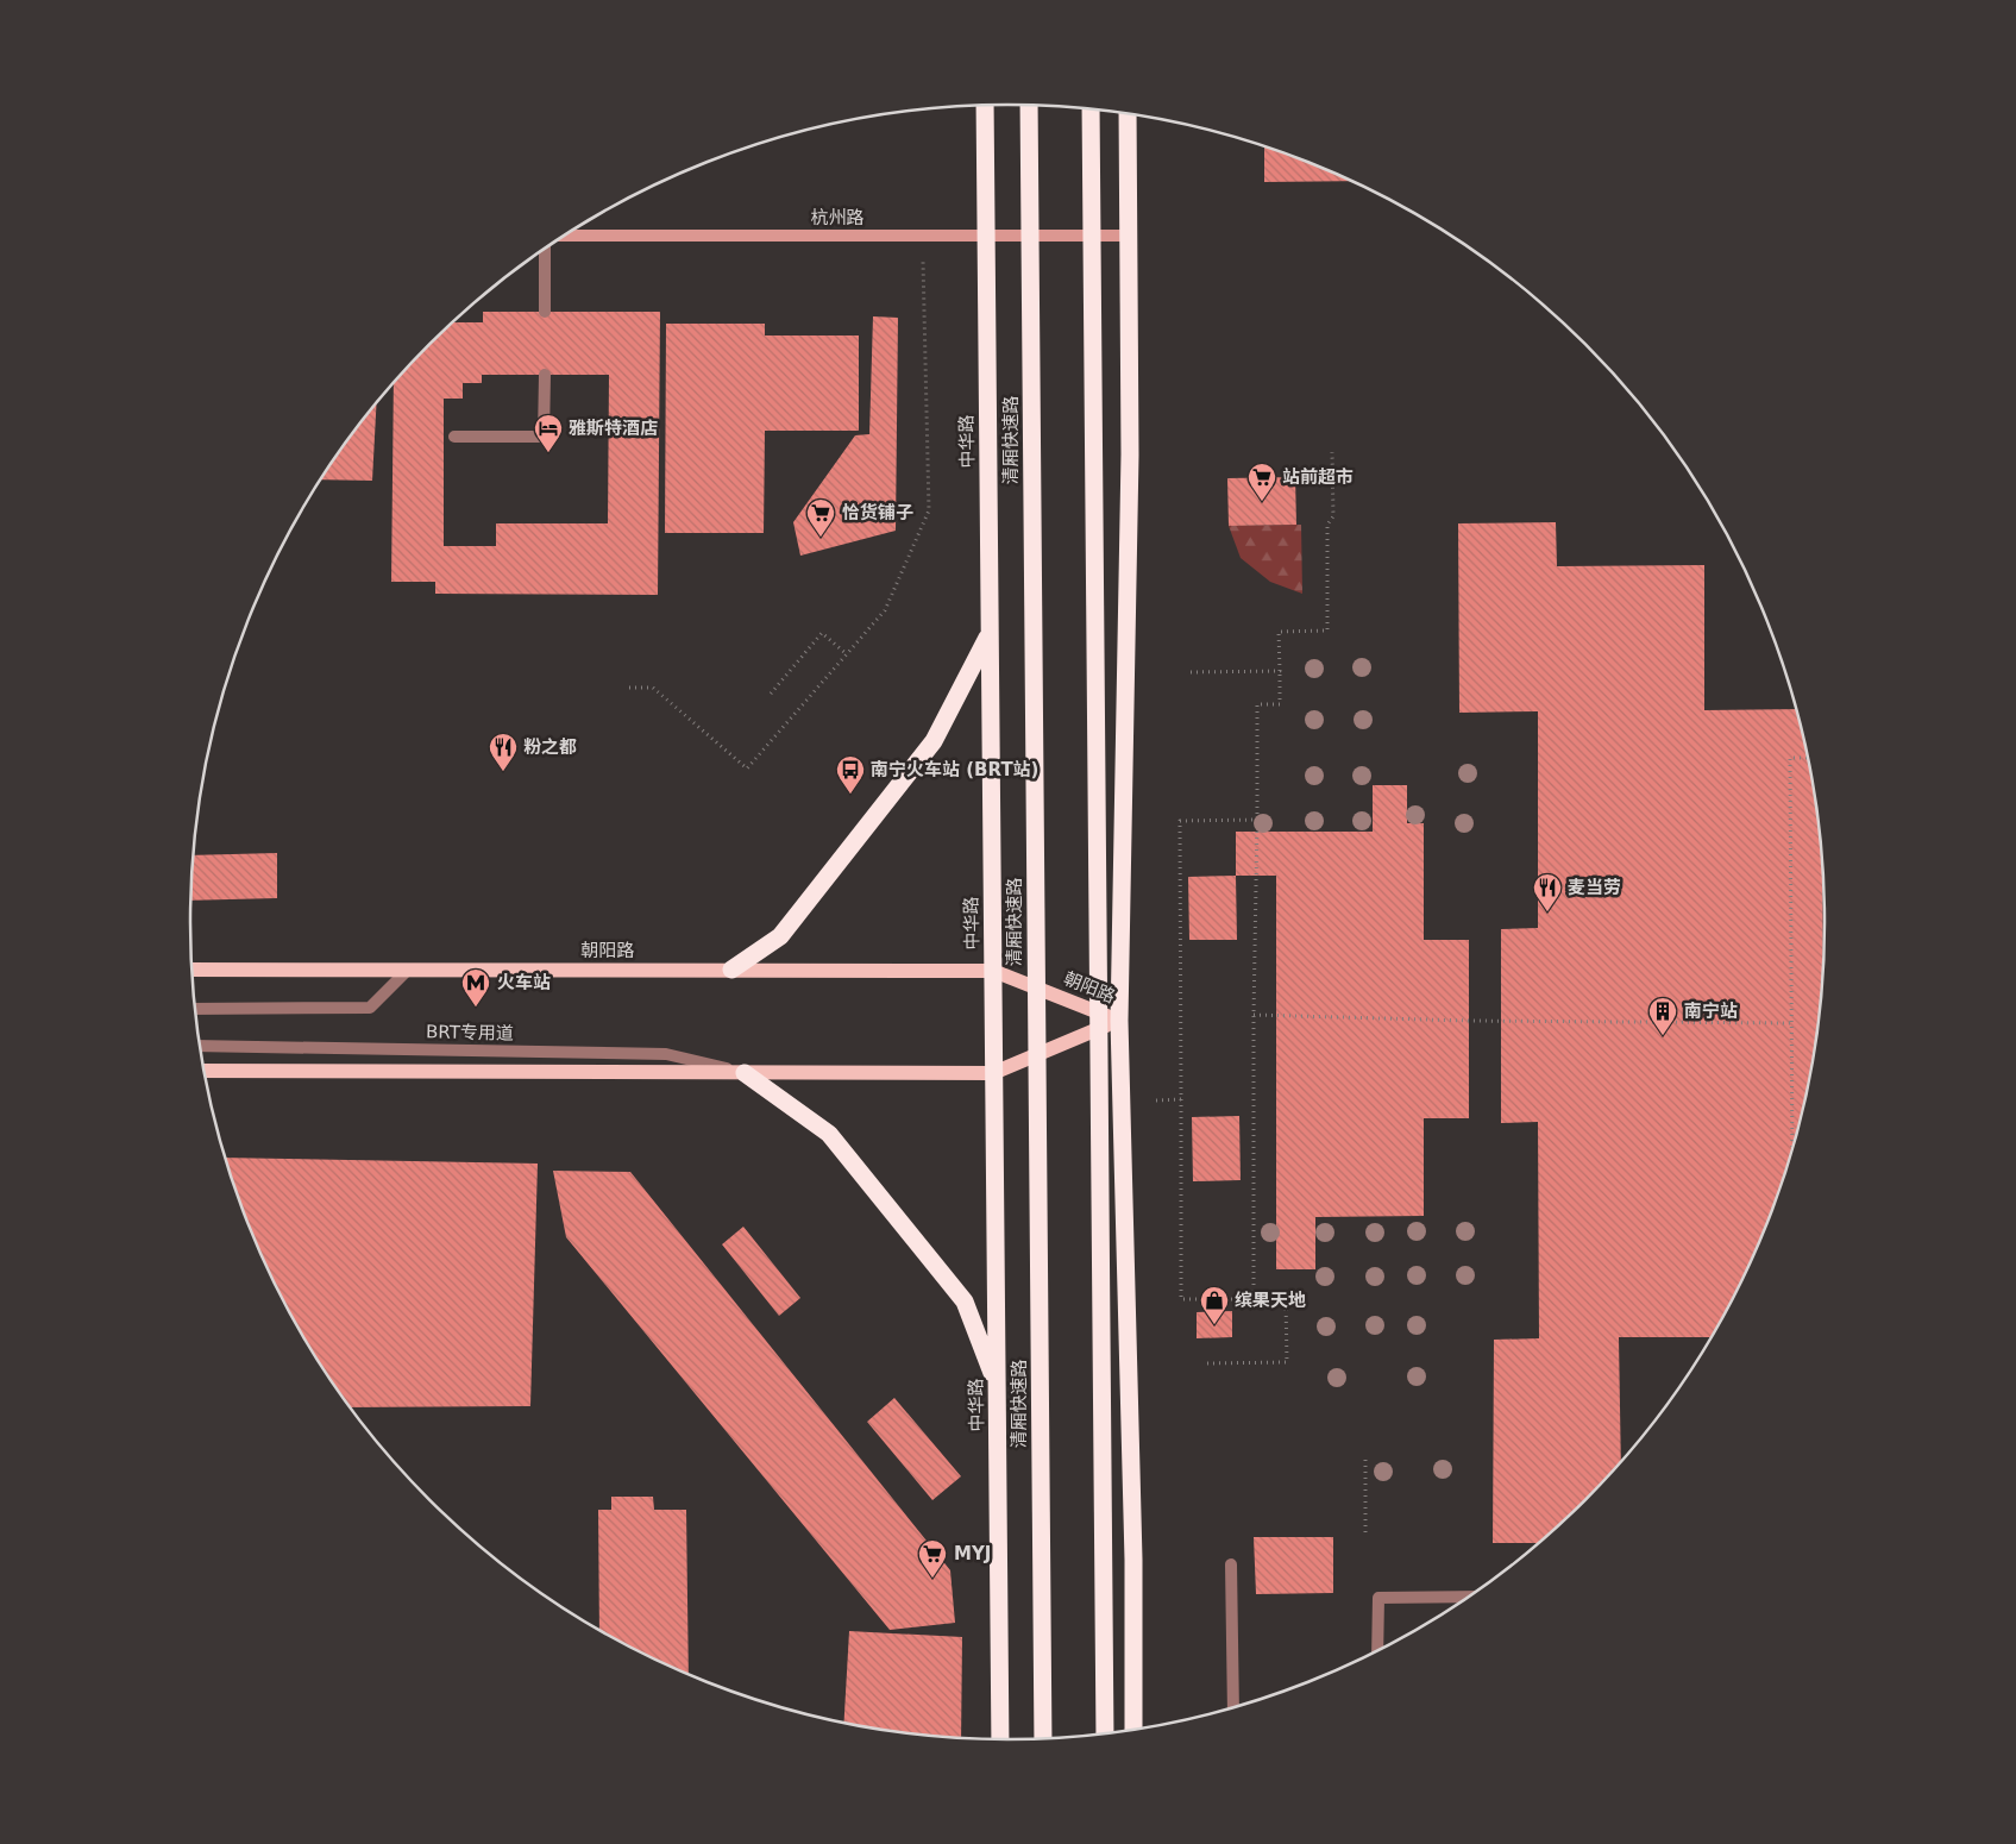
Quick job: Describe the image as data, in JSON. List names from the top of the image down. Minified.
{"streets":{"highway":["清厢快速路","中华路"],"main road":["朝阳路"],"street":["杭州路"],"lane":["BRT专用道"]},"crossings":[["杭州路","中华路"],["中华路","朝阳路"],["朝阳路","BRT专用道"]],"places":{"hotel":["雅斯特酒店"],"supermarket":["站前超市","恰货铺子","MYJ"],"restaurant":["粉之都","麦当劳"],"bus stop":["南宁火车站 (BRT站)"],"metro station":["火车站"],"building":["南宁站"],"shop":["缤果天地"]}}
